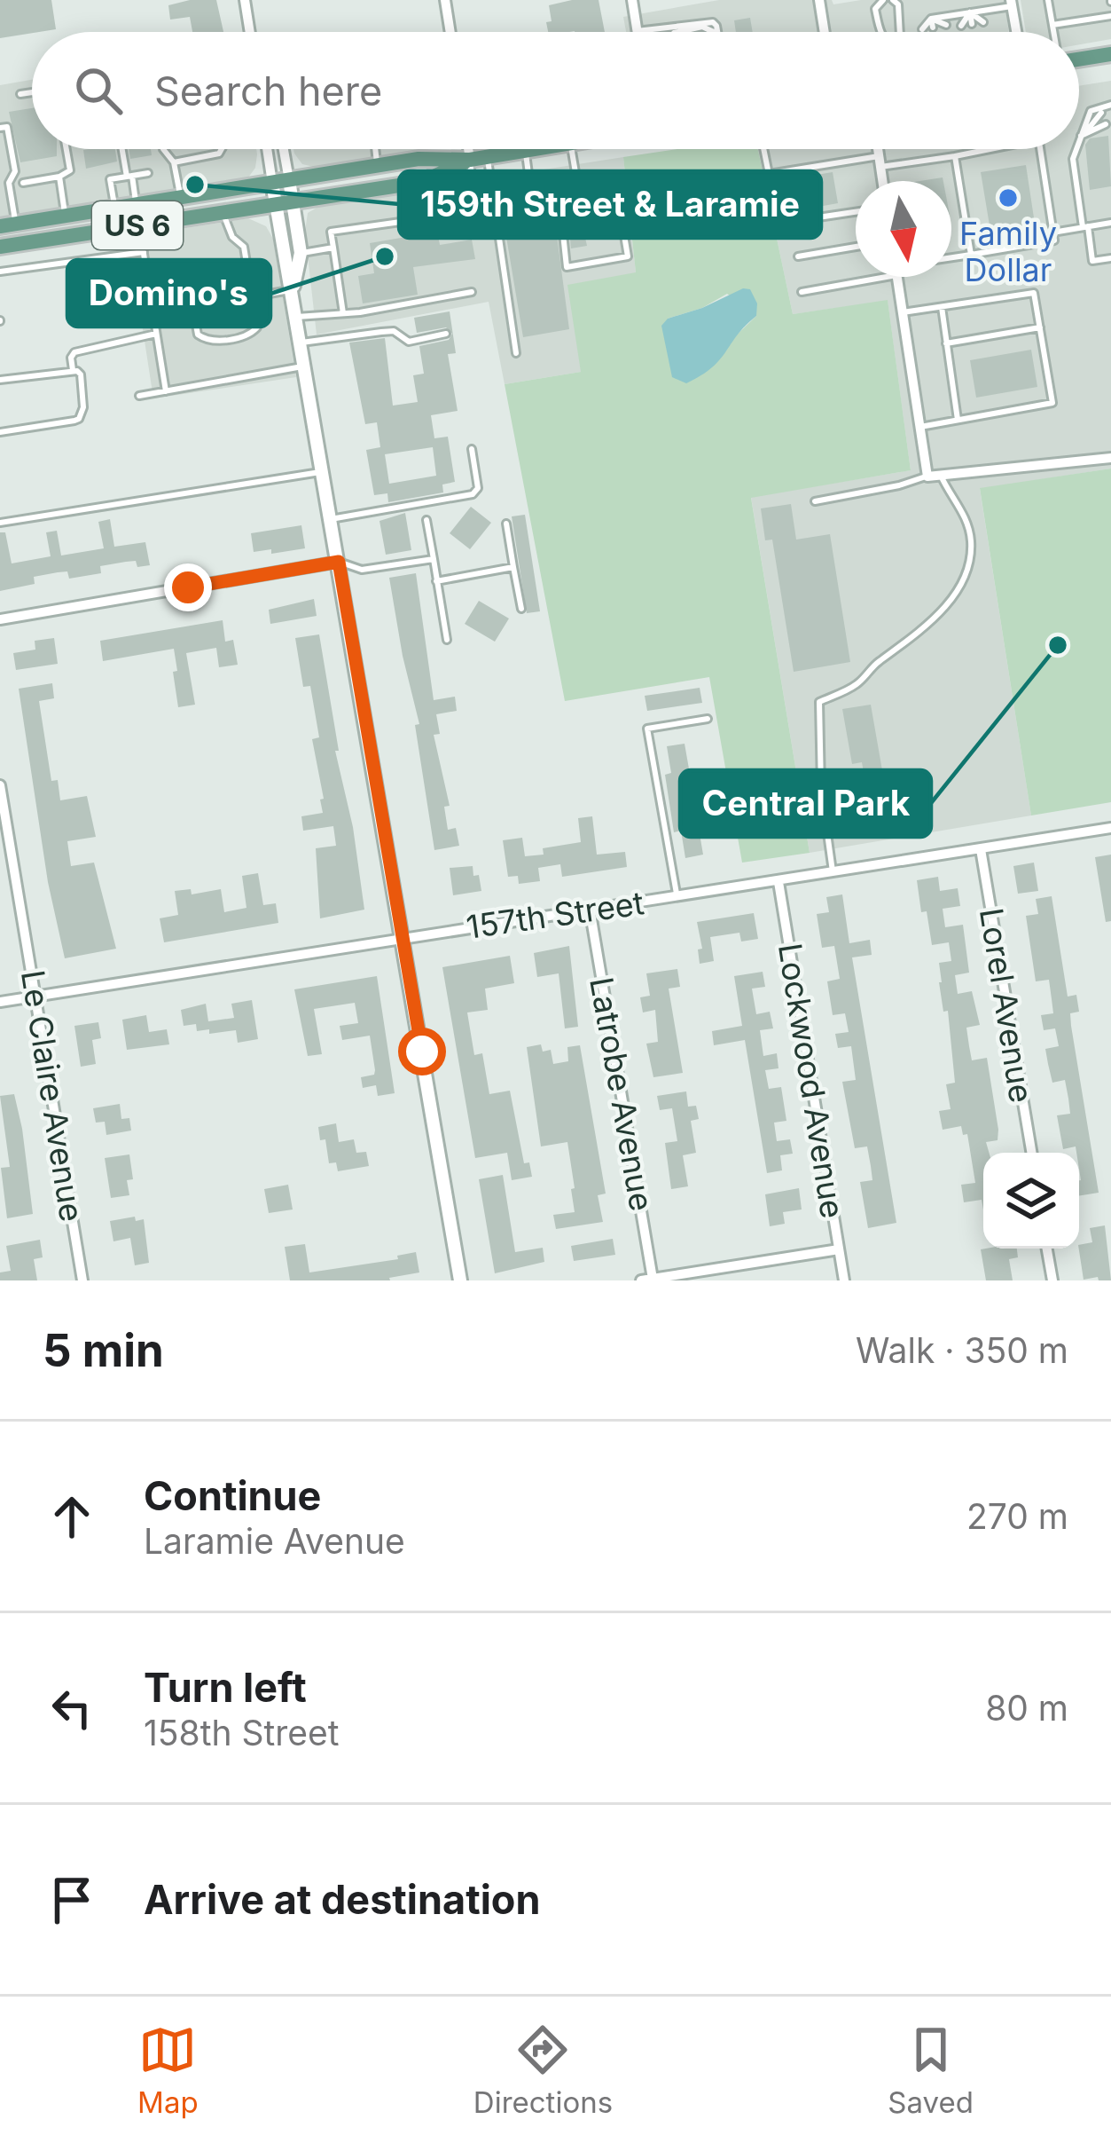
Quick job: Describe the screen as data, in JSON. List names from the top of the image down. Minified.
{"streets":{"main road":["US 6"],"street":["157th Street","Lorel Avenue","Lockwood Avenue","Latrobe Avenue","Le Claire Avenue"]},"crossings":[["157th Street","Lorel Avenue"],["157th Street","Lockwood Avenue"],["157th Street","Latrobe Avenue"],["157th Street","Le Claire Avenue"]],"places":["159th Street & Laramie","Family Dollar","Domino's","Central Park"],"north":"bottom","page":{"search":"Search here","heading":["5 min","Walk · 350 m"],"list":[["Continue","Laramie Avenue","270 m"],["Turn left","158th Street","80 m"],"Arrive at destination"],"nav":["Map","Directions","Saved"]}}
